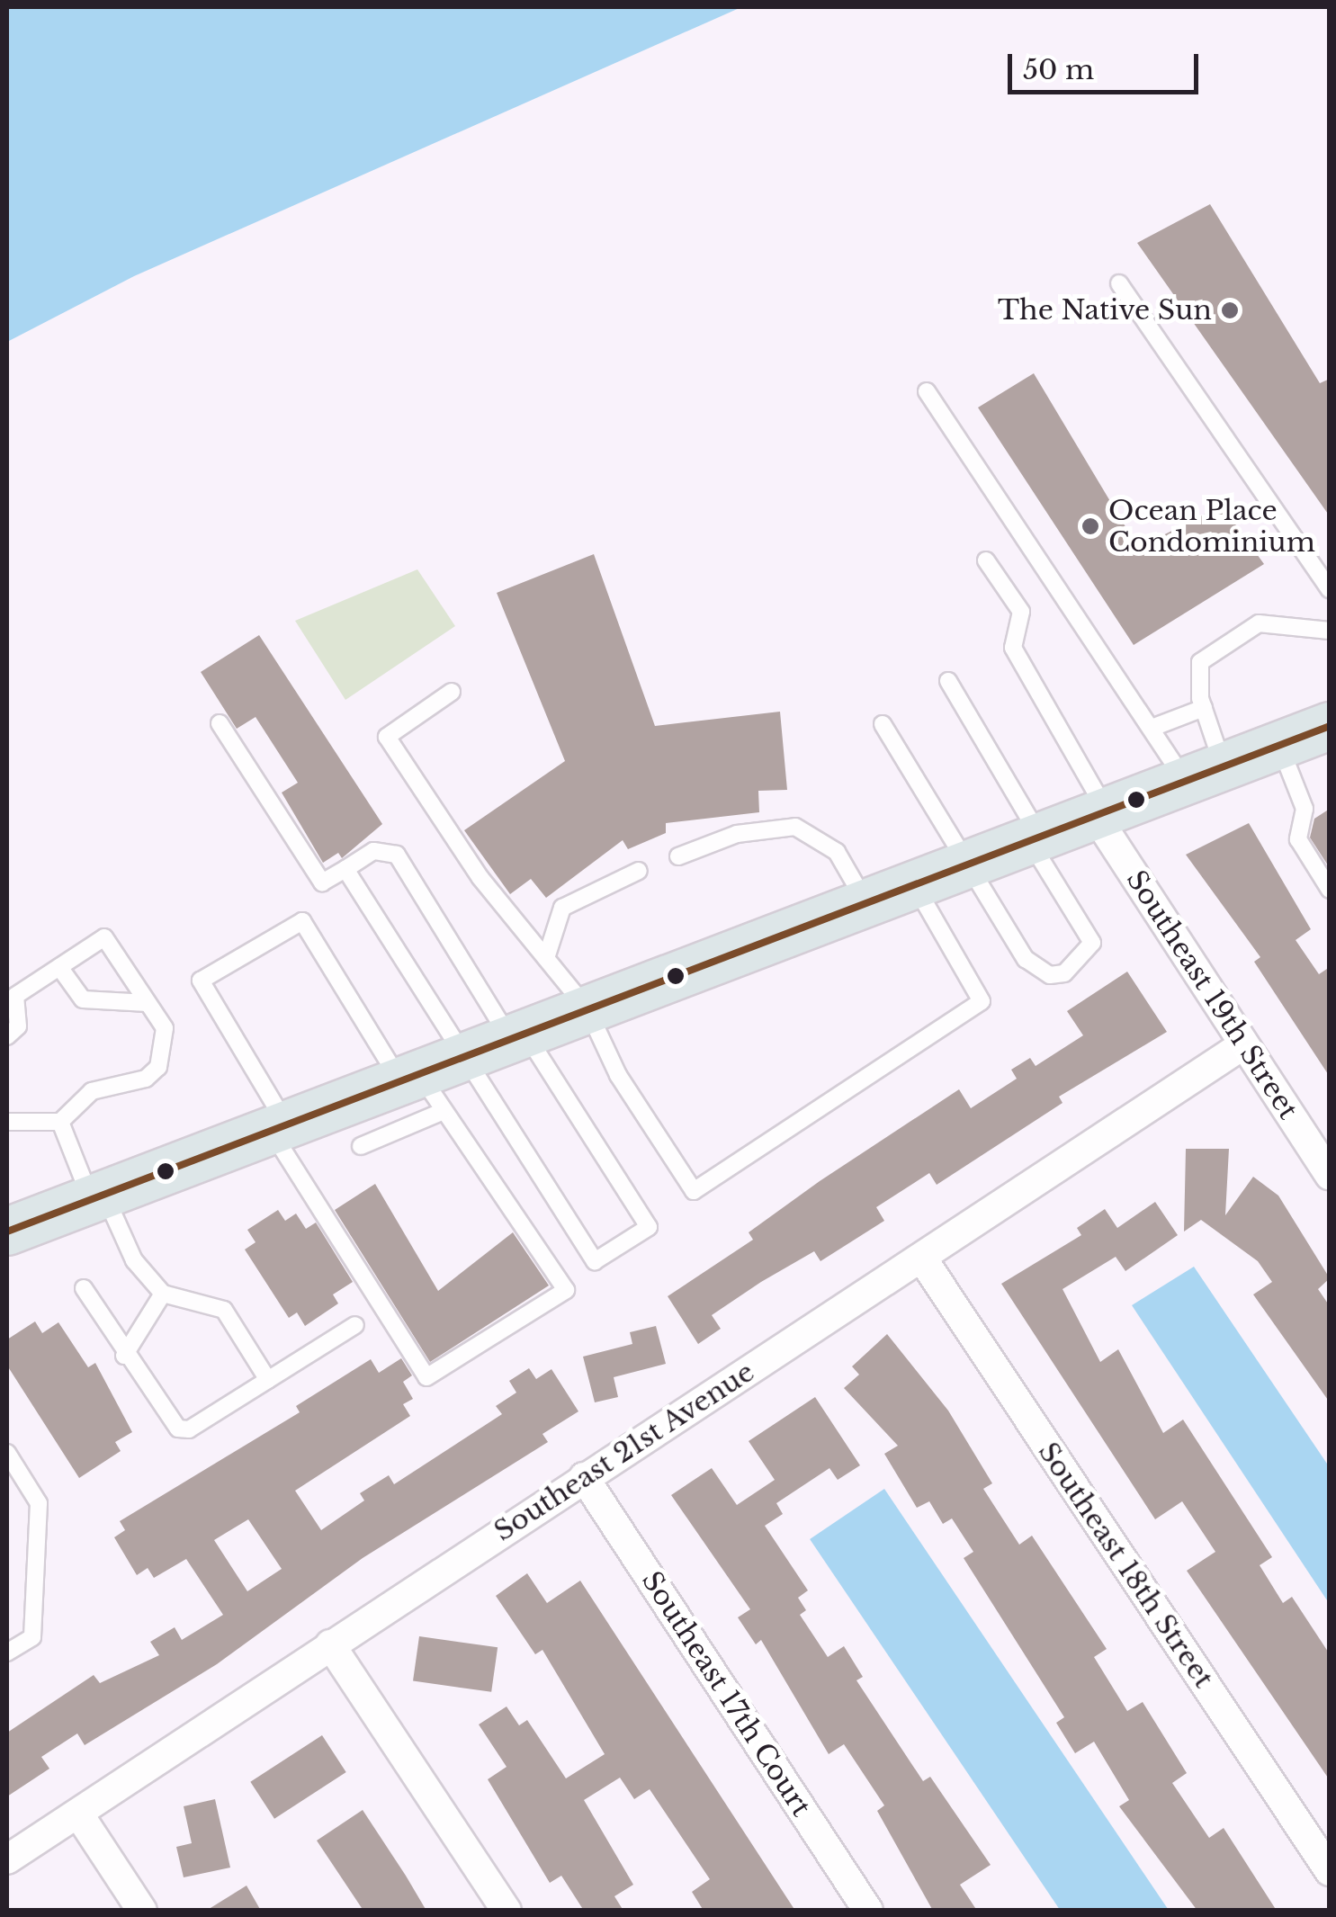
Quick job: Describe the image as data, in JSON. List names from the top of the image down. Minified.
{"streets":{"street":["Southeast 19th Street","Southeast 21st Avenue","Southeast 18th Street","Southeast 17th Court"]},"crossings":[["Southeast 19th Street","Southeast 21st Avenue"],["Southeast 21st Avenue","Southeast 18th Street"],["Southeast 21st Avenue","Southeast 17th Court"]],"places":["The Native Sun","Ocean Place Condominium"],"scale_bar":"50 m"}
